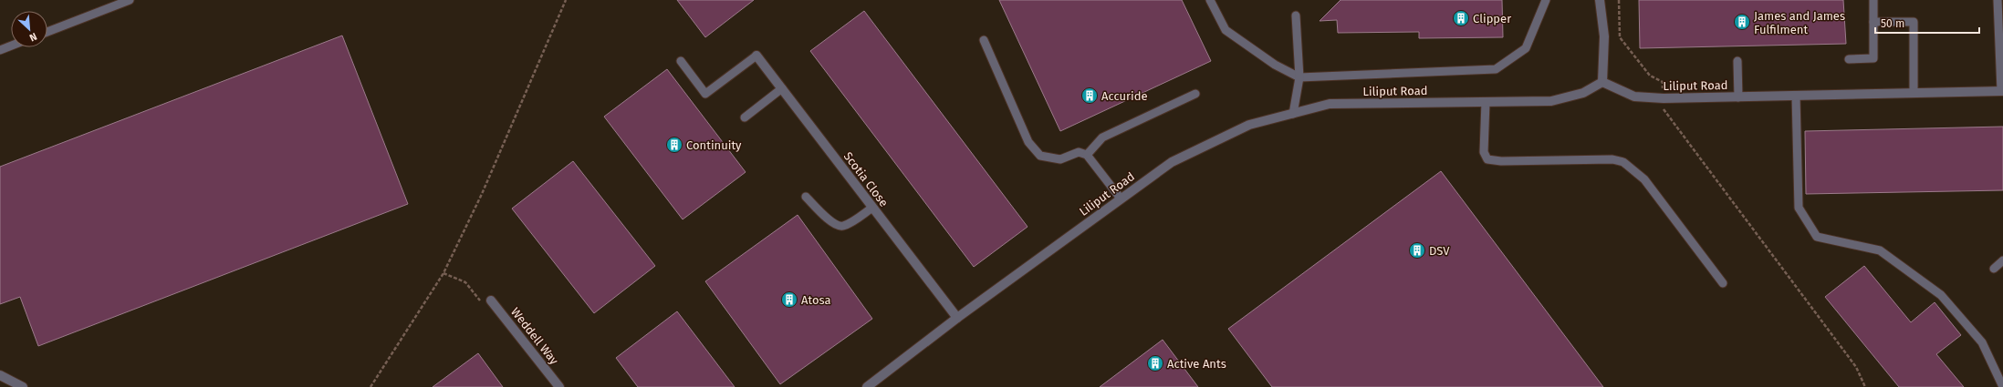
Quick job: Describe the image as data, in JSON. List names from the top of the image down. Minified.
{"streets":{"street":["Liliput Road","Scotia Close","Weddell Way"]},"crossings":[["Liliput Road","Scotia Close"]],"places":{"building":["Clipper","James and James Fulfilment","Accuride","Continuity","DSV","Atosa","Active Ants"]},"scale_bar":"50 m","north":"bottom right"}
